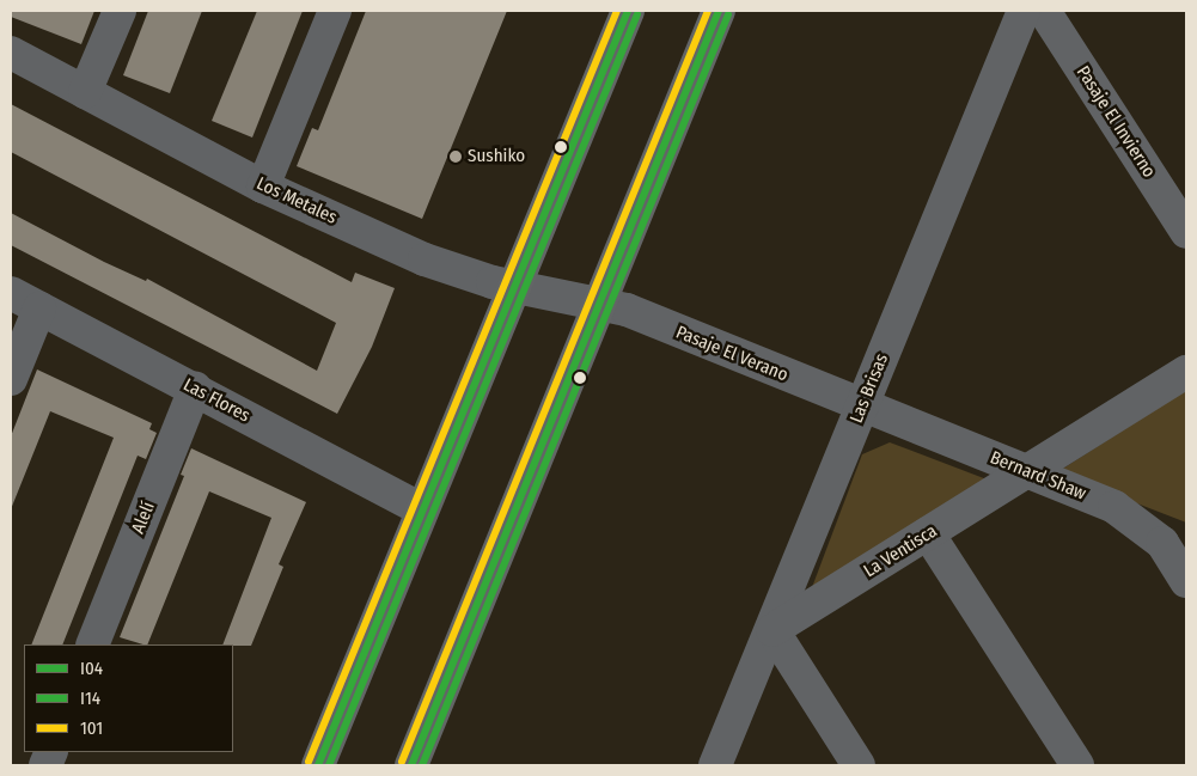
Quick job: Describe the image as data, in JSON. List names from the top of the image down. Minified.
{"streets":{"street":["Pasaje El Invierno","Los Metales","Pasaje El Verano","Las Brisas","Las Flores","Bernard Shaw","Alelí","La Ventisca"]},"crossings":[["Los Metales","Pasaje El Verano"],["Pasaje El Verano","Las Brisas"],["Pasaje El Verano","Bernard Shaw"],["Las Brisas","Bernard Shaw"],["Las Brisas","La Ventisca"],["Las Flores","Alelí"],["Bernard Shaw","La Ventisca"]],"places":["Sushiko"],"lines":["transit line I04","transit line 101","transit line I14"],"legend":["I04","I14","101"]}
